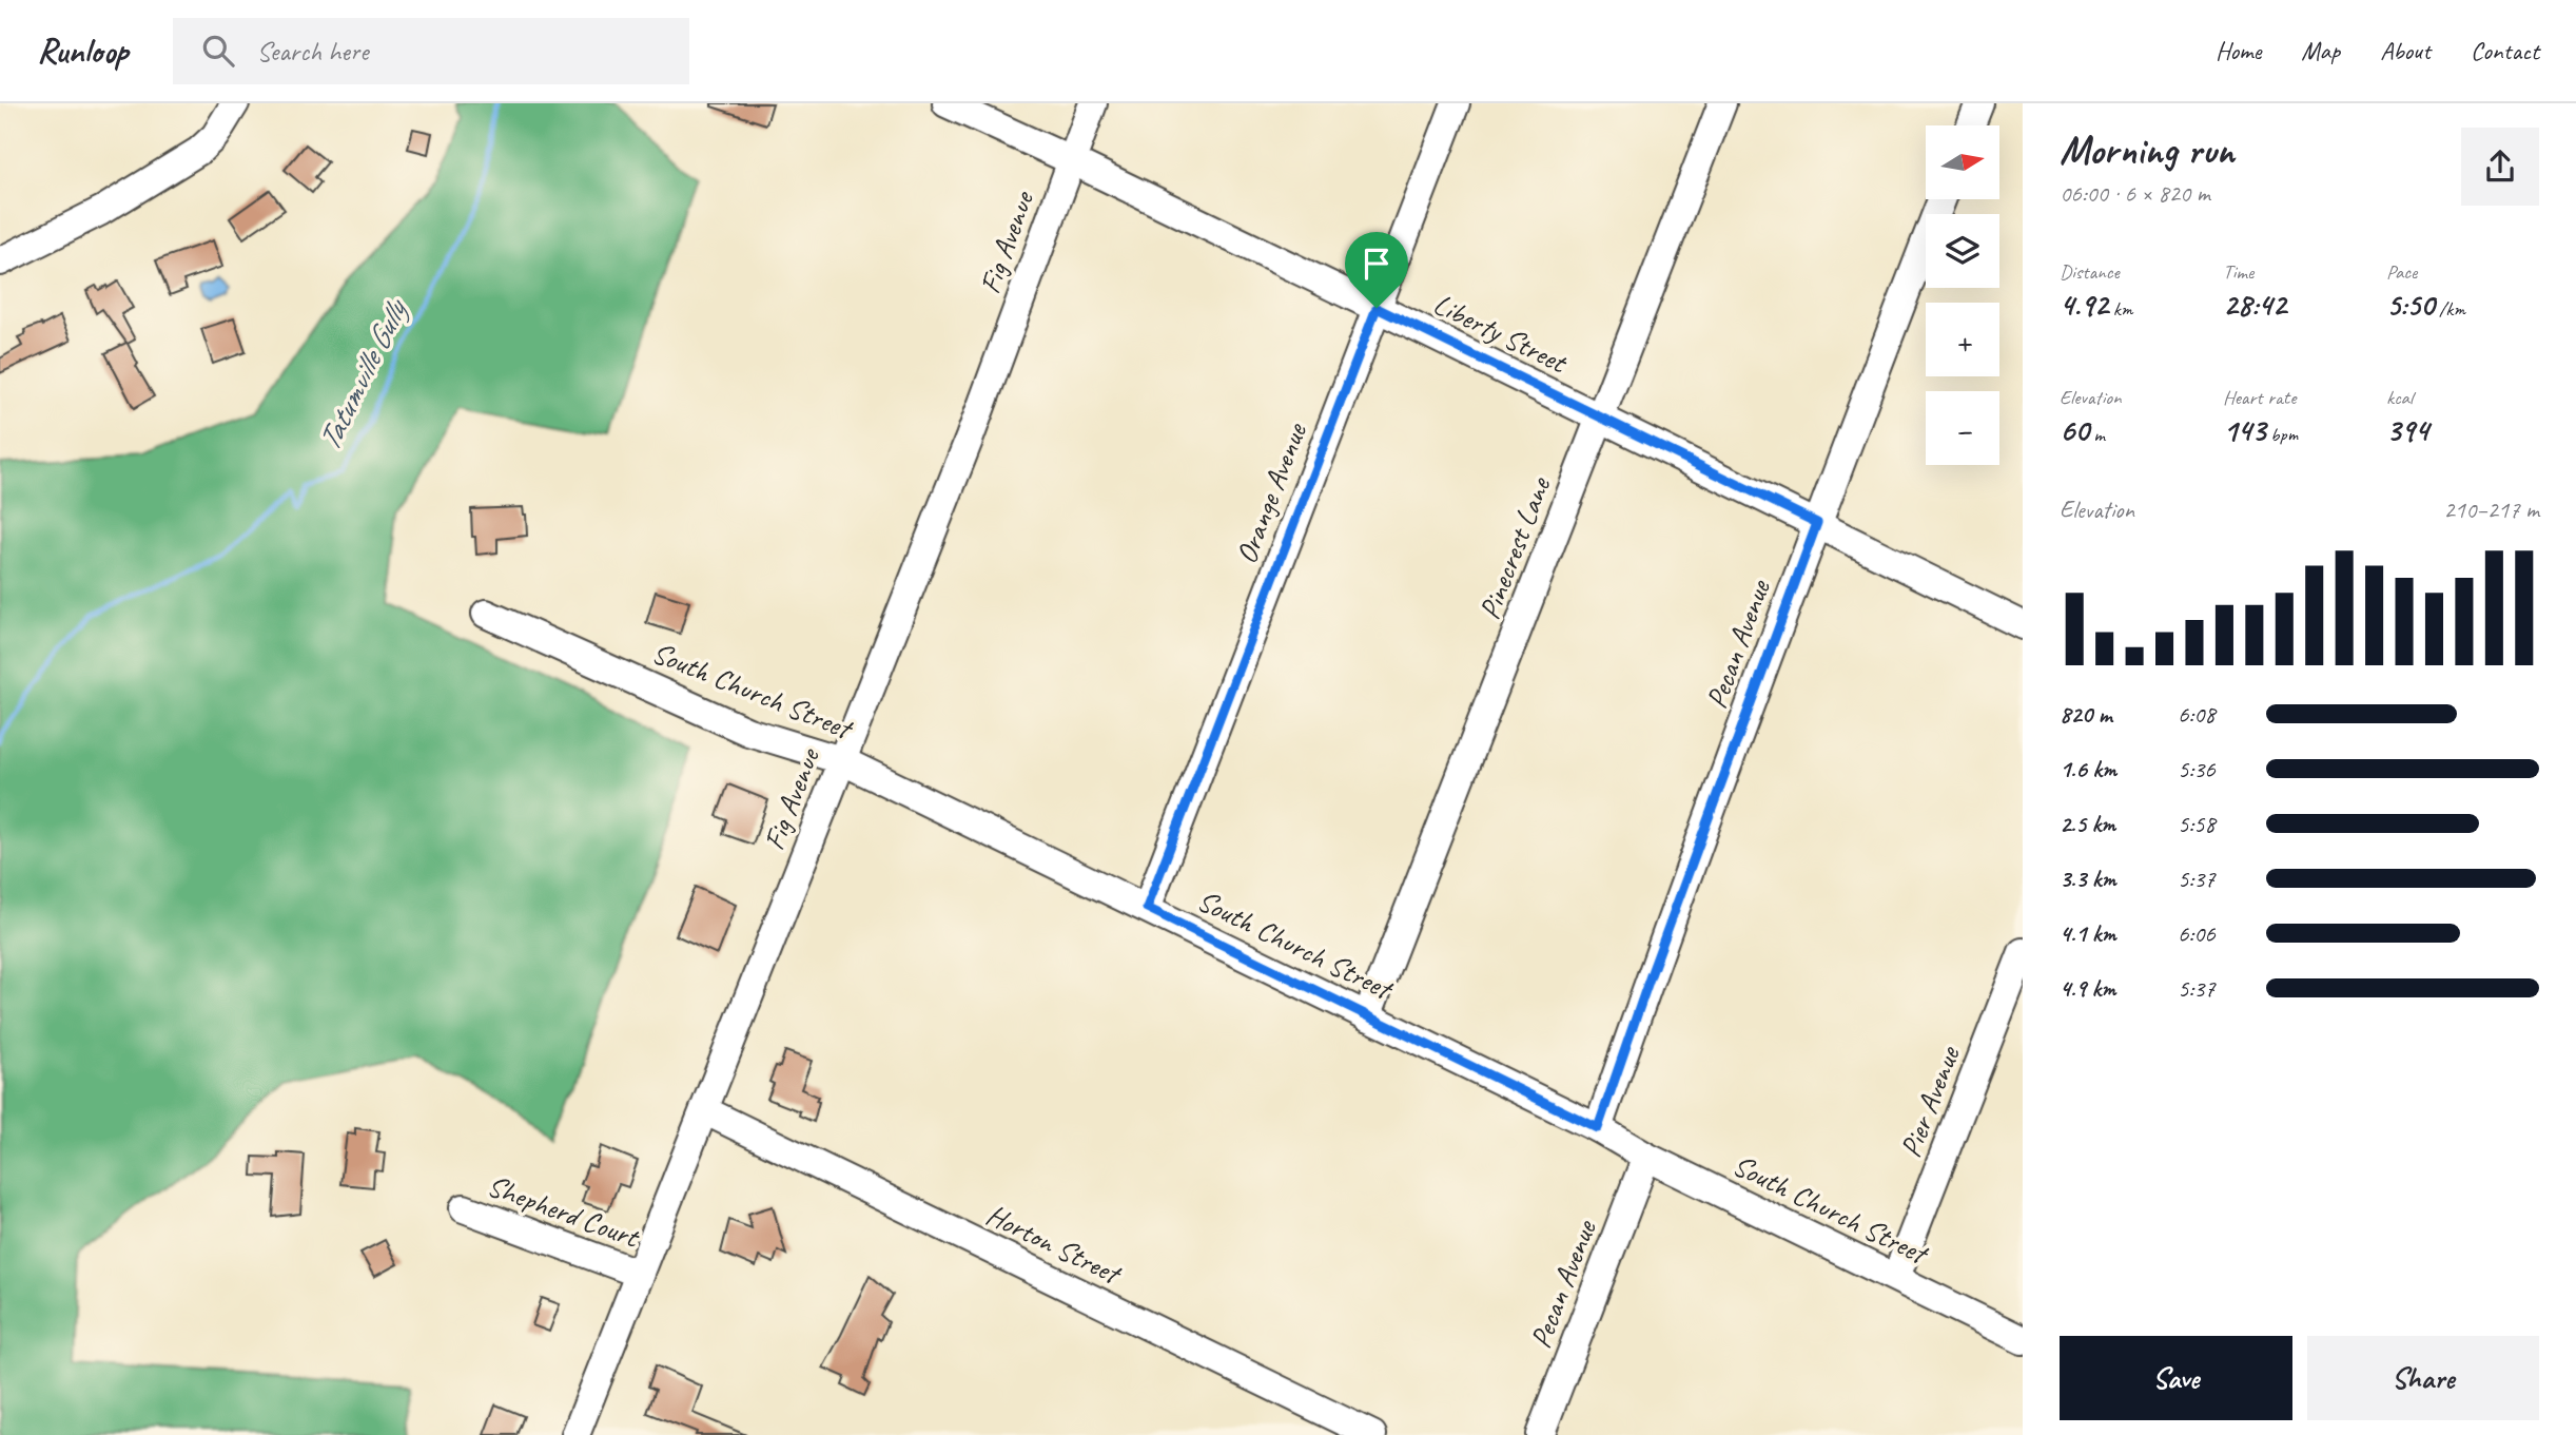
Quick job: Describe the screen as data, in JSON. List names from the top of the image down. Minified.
{"streets":{"street":["Fig Avenue","Liberty Street","Orange Avenue","Pinecrest Lane","Pecan Avenue","South Church Street","Pier Avenue","Shepherd Court","Horton Street"]},"crossings":[["Fig Avenue","Liberty Street"],["Fig Avenue","South Church Street"],["Fig Avenue","Shepherd Court"],["Fig Avenue","Horton Street"],["Liberty Street","Orange Avenue"],["Liberty Street","Pinecrest Lane"],["Liberty Street","Pecan Avenue"],["Orange Avenue","South Church Street"],["Pinecrest Lane","South Church Street"],["Pecan Avenue","South Church Street"],["South Church Street","Pier Avenue"]],"water":["Tatumville Gully"],"north":"right","page":{"header":"Runloop","search":"Search here","nav":["Home","Map","About","Contact"],"heading":["Morning run","06:00 · 6 × 820 m"],"map_buttons":["+","−"],"stats":[["Distance","4.92 km"],["Time","28:42"],["Pace","5:50 /km"],["Elevation","60 m"],["Heart rate","143 bpm"],["kcal","394"]],"chart":["Elevation","210–217 m"],"list":[{"name":"820 m","note":"6:08"},{"name":"1.6 km","note":"5:36"},{"name":"2.5 km","note":"5:58"},{"name":"3.3 km","note":"5:37"},{"name":"4.1 km","note":"6:06"},{"name":"4.9 km","note":"5:37"}],"buttons":["Save","Share"]}}
